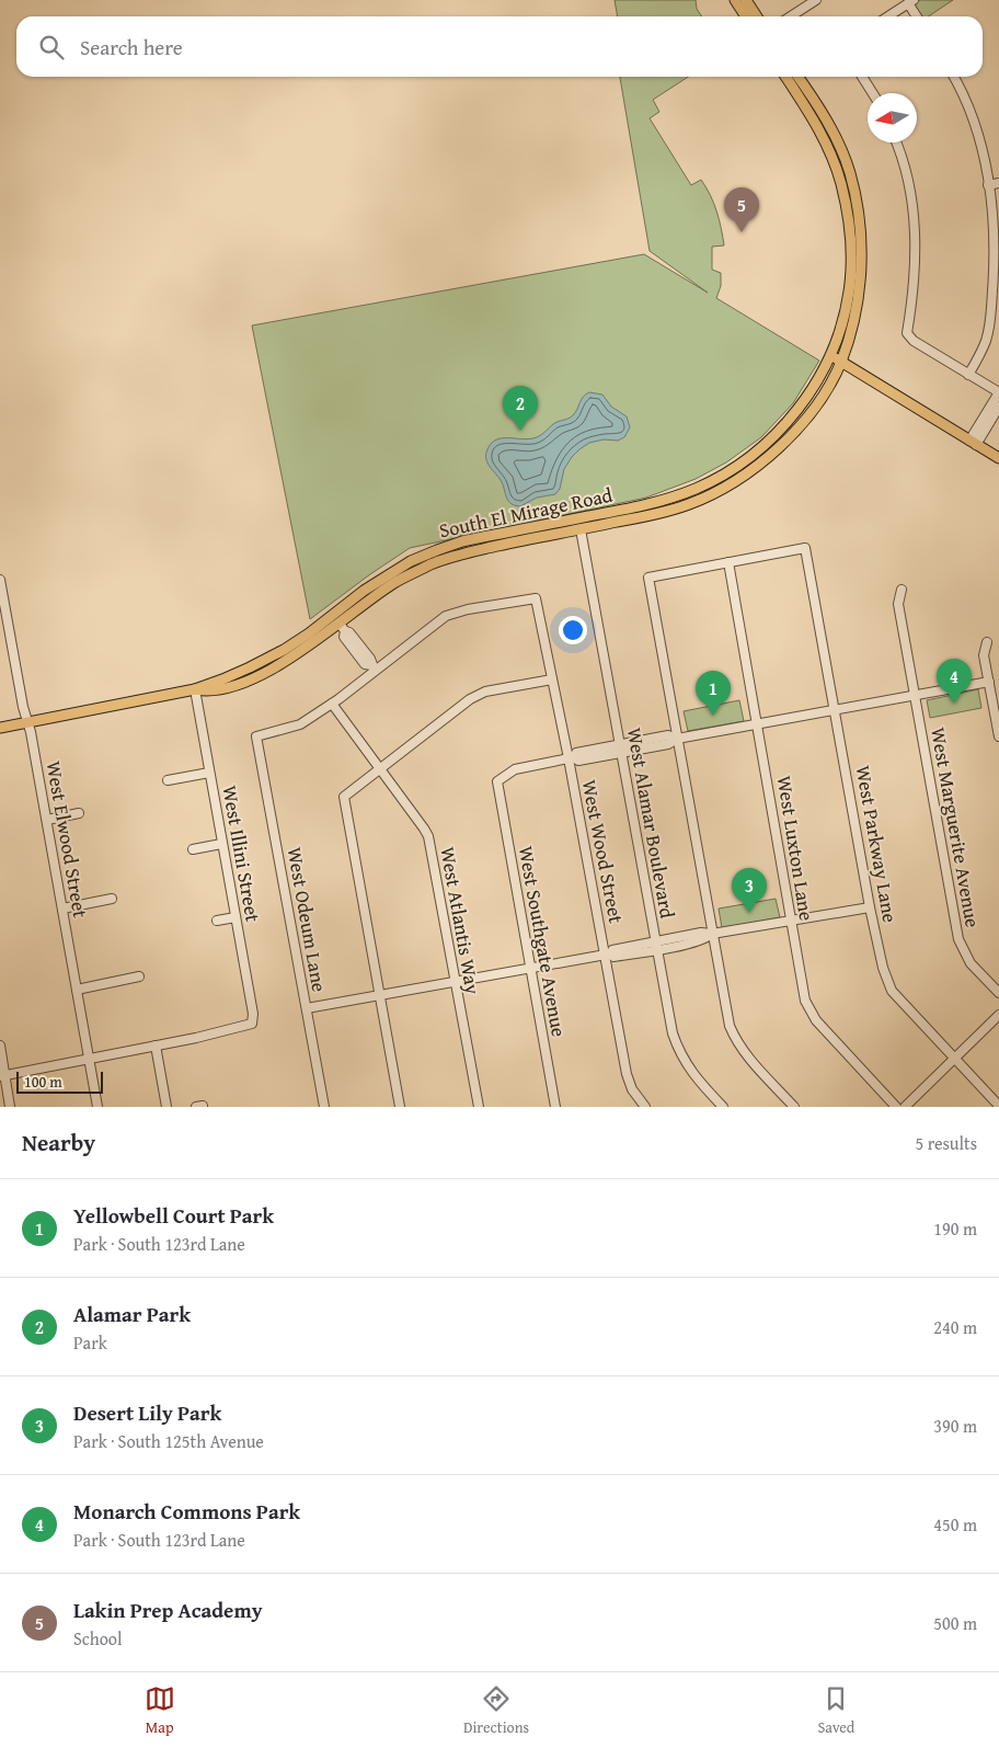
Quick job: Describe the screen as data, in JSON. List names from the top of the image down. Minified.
{"streets":{"main road":["South El Mirage Road"],"street":["West Alamar Boulevard","West Marguerite Avenue","West Elwood Street","West Parkway Lane","West Luxton Lane","West Wood Street","West Illini Street","West Odeum Lane","West Atlantis Way","West Southgate Avenue"]},"crossings":[["South El Mirage Road","West Alamar Boulevard"],["South El Mirage Road","West Elwood Street"],["South El Mirage Road","West Illini Street"],["West Parkway Lane","West Luxton Lane"],["West Wood Street","West Southgate Avenue"],["West Odeum Lane","West Atlantis Way"]],"scale_bar":"100 m","north":"left","page":{"search":"Search here","pins":["5","2","4","1","3"],"scale":"100 m","heading":["Nearby","5 results"],"list":[{"mark":"1","name":"Yellowbell Court Park","note":"Park · South 123rd Lane","value":"190 m"},{"mark":"2","name":"Alamar Park","note":"Park","value":"240 m"},{"mark":"3","name":"Desert Lily Park","note":"Park · South 125th Avenue","value":"390 m"},{"mark":"4","name":"Monarch Commons Park","note":"Park · South 123rd Lane","value":"450 m"},{"mark":"5","name":"Lakin Prep Academy","note":"School","value":"500 m"}],"nav":["Map","Directions","Saved"]}}
